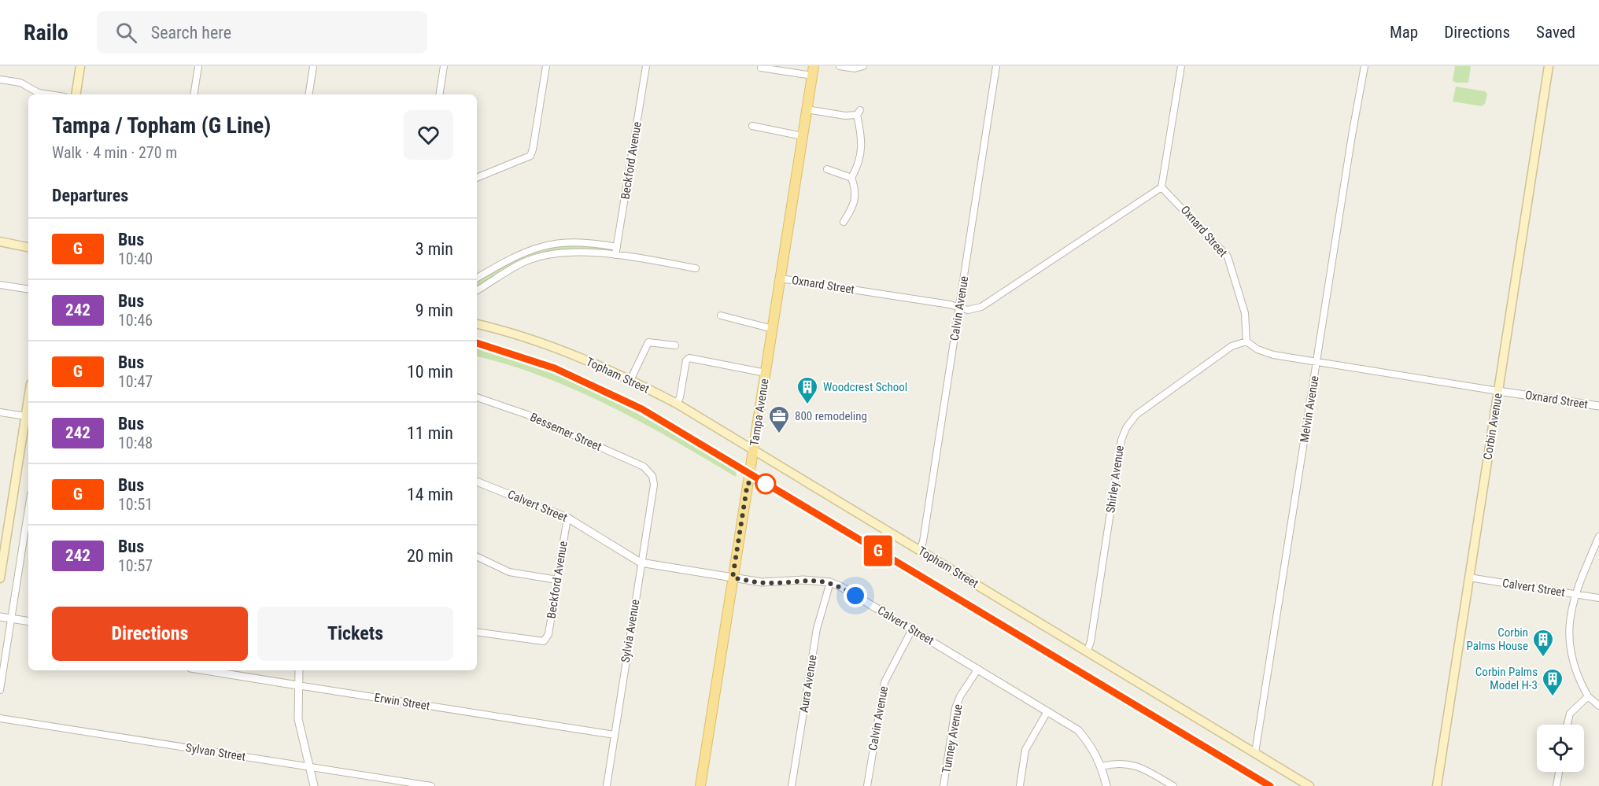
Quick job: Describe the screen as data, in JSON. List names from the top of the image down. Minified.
{"streets":{"main road":["Topham Street","Tampa Avenue","Corbin Avenue"],"street":["Beckford Avenue","Oxnard Street","Calvin Avenue","Melvin Avenue","Bessemer Street","Shirley Avenue","Calvert Street","Sylvia Avenue","Aura Avenue","Erwin Street","Tunney Avenue","Sylvan Street"]},"crossings":[["Beckford Avenue","Calvert Street"],["Oxnard Street","Calvin Avenue"],["Oxnard Street","Melvin Avenue"],["Oxnard Street","Tampa Avenue"],["Oxnard Street","Corbin Avenue"],["Oxnard Street","Shirley Avenue"],["Calvin Avenue","Topham Street"],["Calvin Avenue","Calvert Street"],["Topham Street","Melvin Avenue"],["Topham Street","Tampa Avenue"],["Topham Street","Shirley Avenue"],["Tampa Avenue","Calvert Street"],["Corbin Avenue","Calvert Street"],["Bessemer Street","Sylvia Avenue"],["Calvert Street","Sylvia Avenue"],["Calvert Street","Aura Avenue"],["Calvert Street","Tunney Avenue"],["Sylvia Avenue","Erwin Street"]],"places":{"building":["Woodcrest School","Corbin Palms House","Corbin Palms Model H-3"],"office":["800 remodeling"]},"lines":["bus line G"],"page":{"header":"Railo","search":"Search here","nav":["Map","Directions","Saved"],"on_map":"G","heading":[["Tampa / Topham (G Line)","Walk · 4 min · 270 m"],"Departures"],"list":[{"mark":"G","name":"Bus","note":"10:40","value":"3 min"},{"mark":"242","name":"Bus","note":"10:46","value":"9 min"},{"mark":"G","name":"Bus","note":"10:47","value":"10 min"},{"mark":"242","name":"Bus","note":"10:48","value":"11 min"},{"mark":"G","name":"Bus","note":"10:51","value":"14 min"},{"mark":"242","name":"Bus","note":"10:57","value":"20 min"}],"buttons":["Directions","Tickets"]}}
